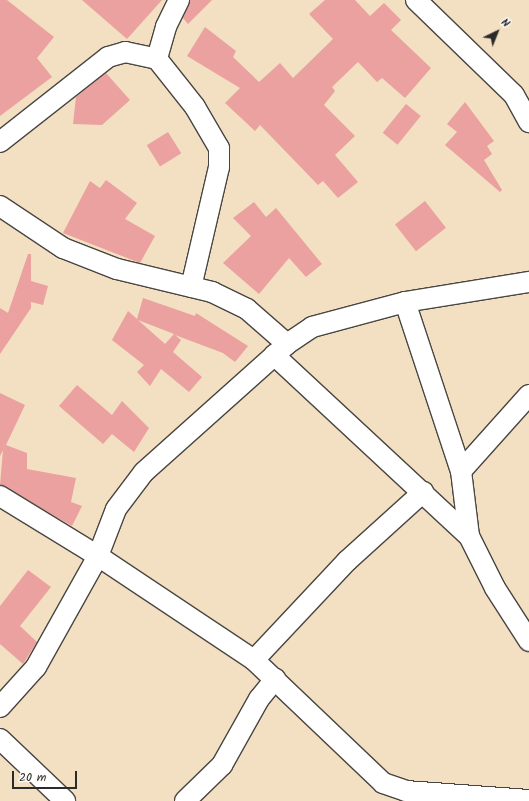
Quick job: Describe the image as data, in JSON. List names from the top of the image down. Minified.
{"scale_bar":"20 m","north":"top right"}
